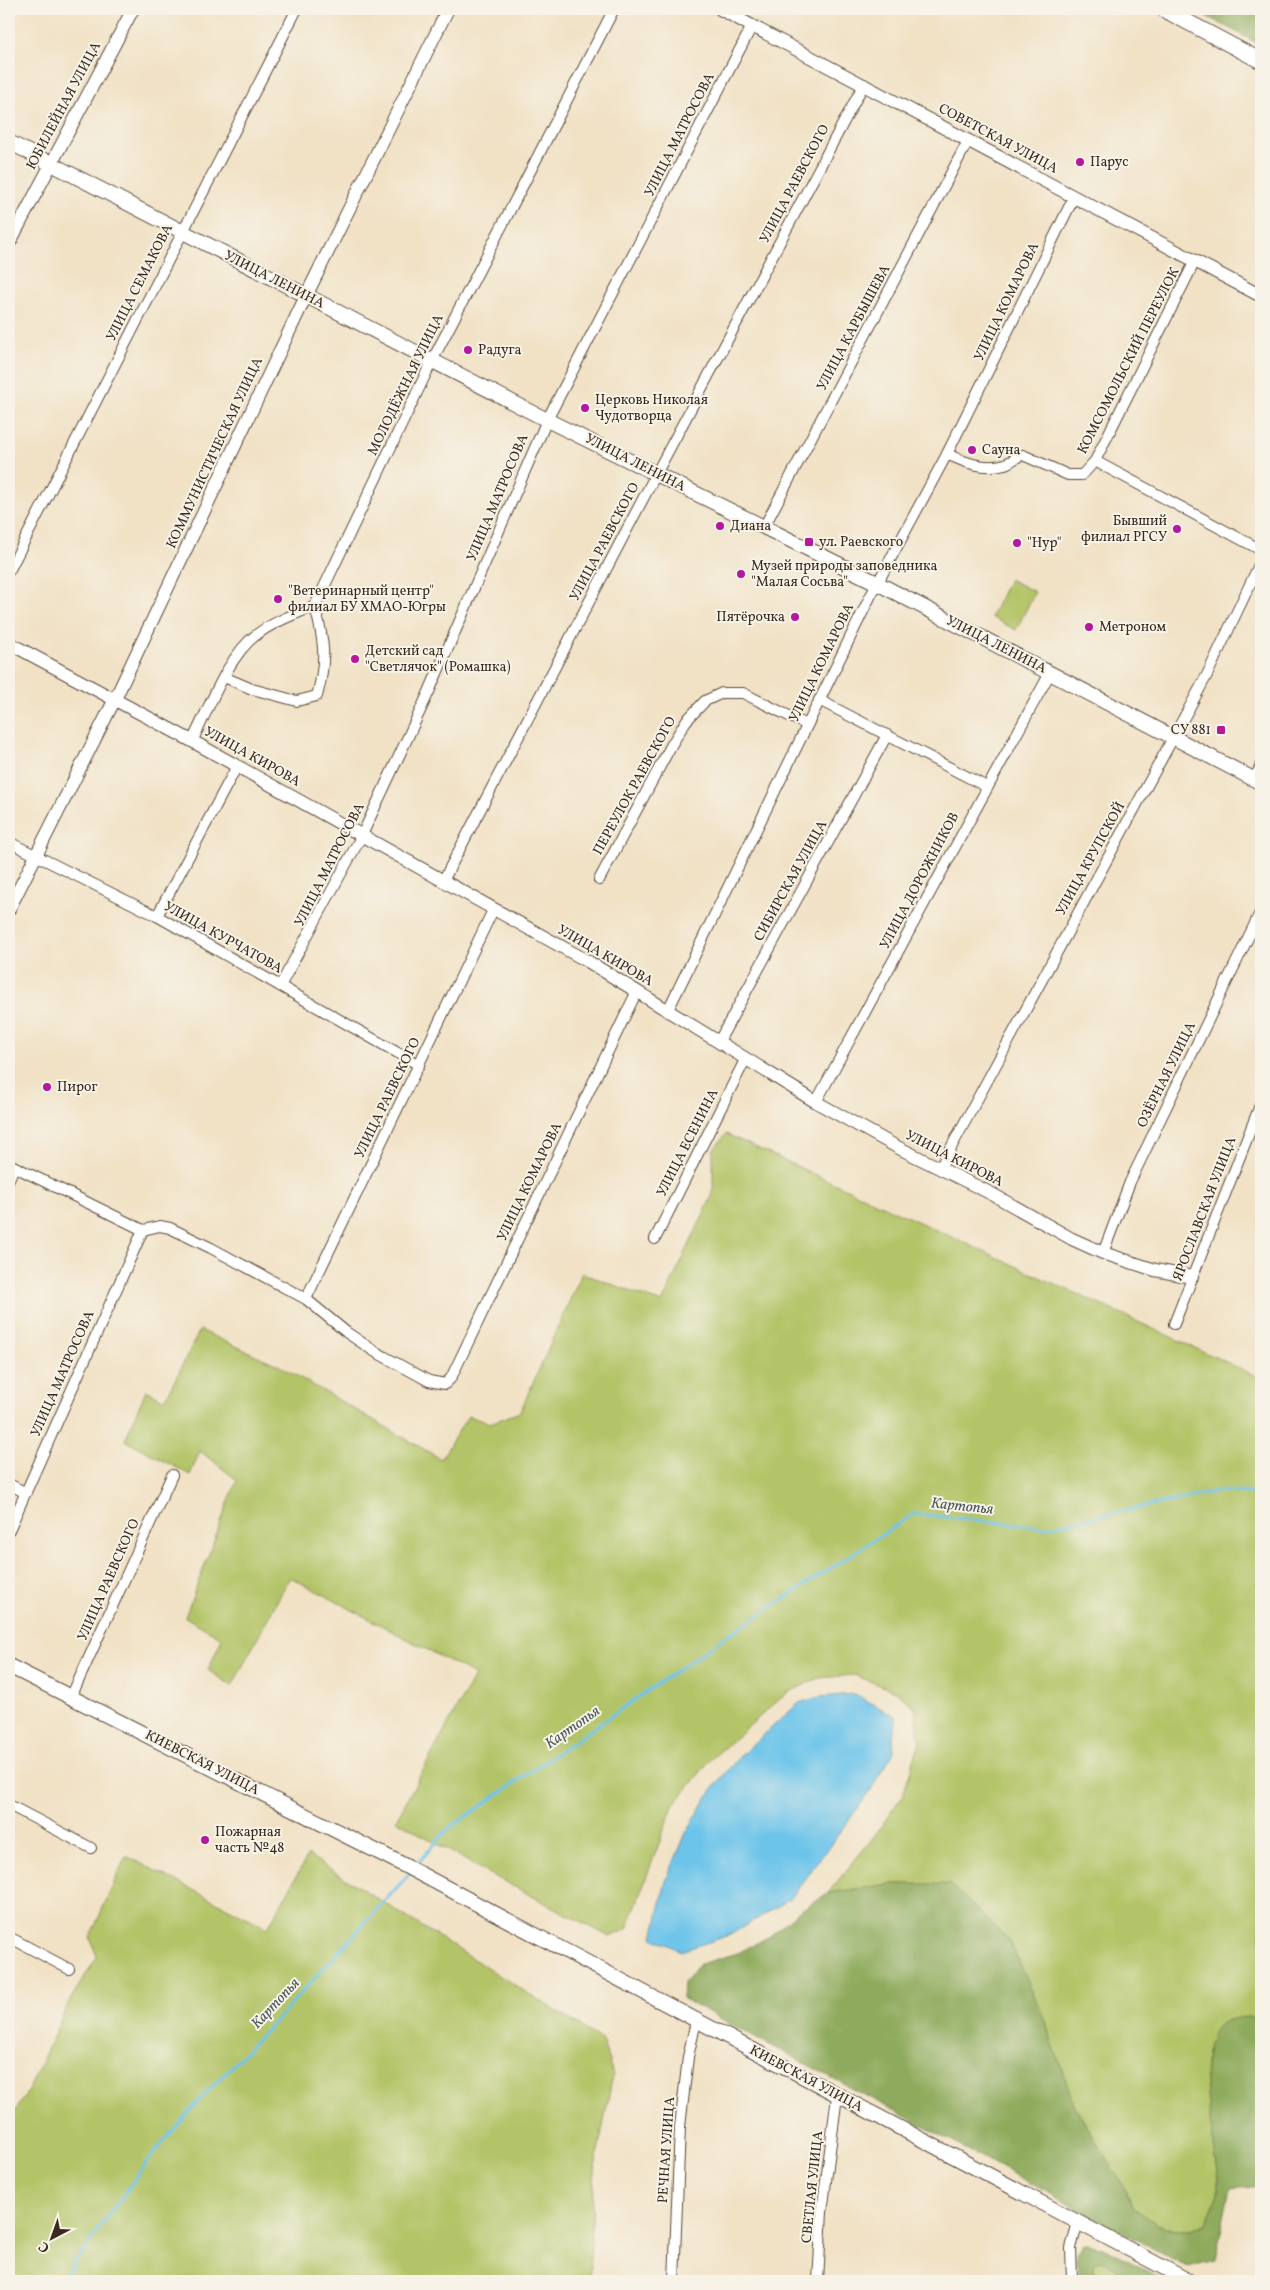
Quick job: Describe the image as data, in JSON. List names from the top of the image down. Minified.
{"streets":{"main road":["УЛИЦА ЛЕНИНА","КИЕВСКАЯ УЛИЦА"],"street":["ЮБИЛЕЙНАЯ УЛИЦА","УЛИЦА МАТРОСОВА","СОВЕТСКАЯ УЛИЦА","УЛИЦА РАЕВСКОГО","УЛИЦА СЕМАКОВА","УЛИЦА КОМАРОВА","УЛИЦА КАРБЫШЕВА","КОМСОМОЛЬСКИЙ ПЕРЕУЛОК","МОЛОДЁЖНАЯ УЛИЦА","КОММУНИСТИЧЕСКАЯ УЛИЦА","УЛИЦА КИРОВА","ПЕРЕУЛОК РАЕВСКОГО","УЛИЦА КРУПСКОЙ","СИБИРСКАЯ УЛИЦА","УЛИЦА ДОРОЖНИКОВ","УЛИЦА КУРЧАТОВА","ОЗЁРНАЯ УЛИЦА","УЛИЦА ЕСЕНИНА","ЯРОСЛАВСКАЯ УЛИЦА","РЕЧНАЯ УЛИЦА","СВЕТЛАЯ УЛИЦА"]},"crossings":[["ЮБИЛЕЙНАЯ УЛИЦА","УЛИЦА ЛЕНИНА"],["УЛИЦА МАТРОСОВА","СОВЕТСКАЯ УЛИЦА"],["УЛИЦА МАТРОСОВА","УЛИЦА ЛЕНИНА"],["УЛИЦА МАТРОСОВА","УЛИЦА КИРОВА"],["УЛИЦА МАТРОСОВА","УЛИЦА КУРЧАТОВА"],["СОВЕТСКАЯ УЛИЦА","УЛИЦА РАЕВСКОГО"],["СОВЕТСКАЯ УЛИЦА","УЛИЦА КОМАРОВА"],["СОВЕТСКАЯ УЛИЦА","УЛИЦА КАРБЫШЕВА"],["СОВЕТСКАЯ УЛИЦА","КОМСОМОЛЬСКИЙ ПЕРЕУЛОК"],["УЛИЦА РАЕВСКОГО","УЛИЦА ЛЕНИНА"],["УЛИЦА РАЕВСКОГО","УЛИЦА КОМАРОВА"],["УЛИЦА РАЕВСКОГО","УЛИЦА КИРОВА"],["УЛИЦА РАЕВСКОГО","УЛИЦА КУРЧАТОВА"],["УЛИЦА РАЕВСКОГО","КИЕВСКАЯ УЛИЦА"],["УЛИЦА ЛЕНИНА","УЛИЦА СЕМАКОВА"],["УЛИЦА ЛЕНИНА","УЛИЦА КОМАРОВА"],["УЛИЦА ЛЕНИНА","УЛИЦА КАРБЫШЕВА"],["УЛИЦА ЛЕНИНА","МОЛОДЁЖНАЯ УЛИЦА"],["УЛИЦА ЛЕНИНА","КОММУНИСТИЧЕСКАЯ УЛИЦА"],["УЛИЦА ЛЕНИНА","УЛИЦА КРУПСКОЙ"],["УЛИЦА ЛЕНИНА","УЛИЦА ДОРОЖНИКОВ"],["УЛИЦА КОМАРОВА","КОМСОМОЛЬСКИЙ ПЕРЕУЛОК"],["УЛИЦА КОМАРОВА","УЛИЦА КИРОВА"],["УЛИЦА КОМАРОВА","ПЕРЕУЛОК РАЕВСКОГО"],["КОММУНИСТИЧЕСКАЯ УЛИЦА","УЛИЦА КИРОВА"],["КОММУНИСТИЧЕСКАЯ УЛИЦА","УЛИЦА КУРЧАТОВА"],["УЛИЦА КИРОВА","УЛИЦА КРУПСКОЙ"],["УЛИЦА КИРОВА","СИБИРСКАЯ УЛИЦА"],["УЛИЦА КИРОВА","УЛИЦА ДОРОЖНИКОВ"],["УЛИЦА КИРОВА","ОЗЁРНАЯ УЛИЦА"],["УЛИЦА КИРОВА","УЛИЦА ЕСЕНИНА"],["УЛИЦА КИРОВА","ЯРОСЛАВСКАЯ УЛИЦА"],["КИЕВСКАЯ УЛИЦА","РЕЧНАЯ УЛИЦА"],["КИЕВСКАЯ УЛИЦА","СВЕТЛАЯ УЛИЦА"]],"water":["Картопья"],"places":{"other":["Парус","Радуга","Церковь Николая Чудотворца","Сауна","Диана","Бывший филиал РГСУ","\"Нур\"","Музей природы заповедника \"Малая Сосьва\"","\"Ветеринарный центр\" филиал БУ ХМАО-Югры","Пятёрочка","Метроном","Детский сад \"Светлячок\" (Ромашка)","Пирог","Пожарная часть №48"],"transit":["ул. Раевского","СУ 881"]},"north":"bottom left"}
